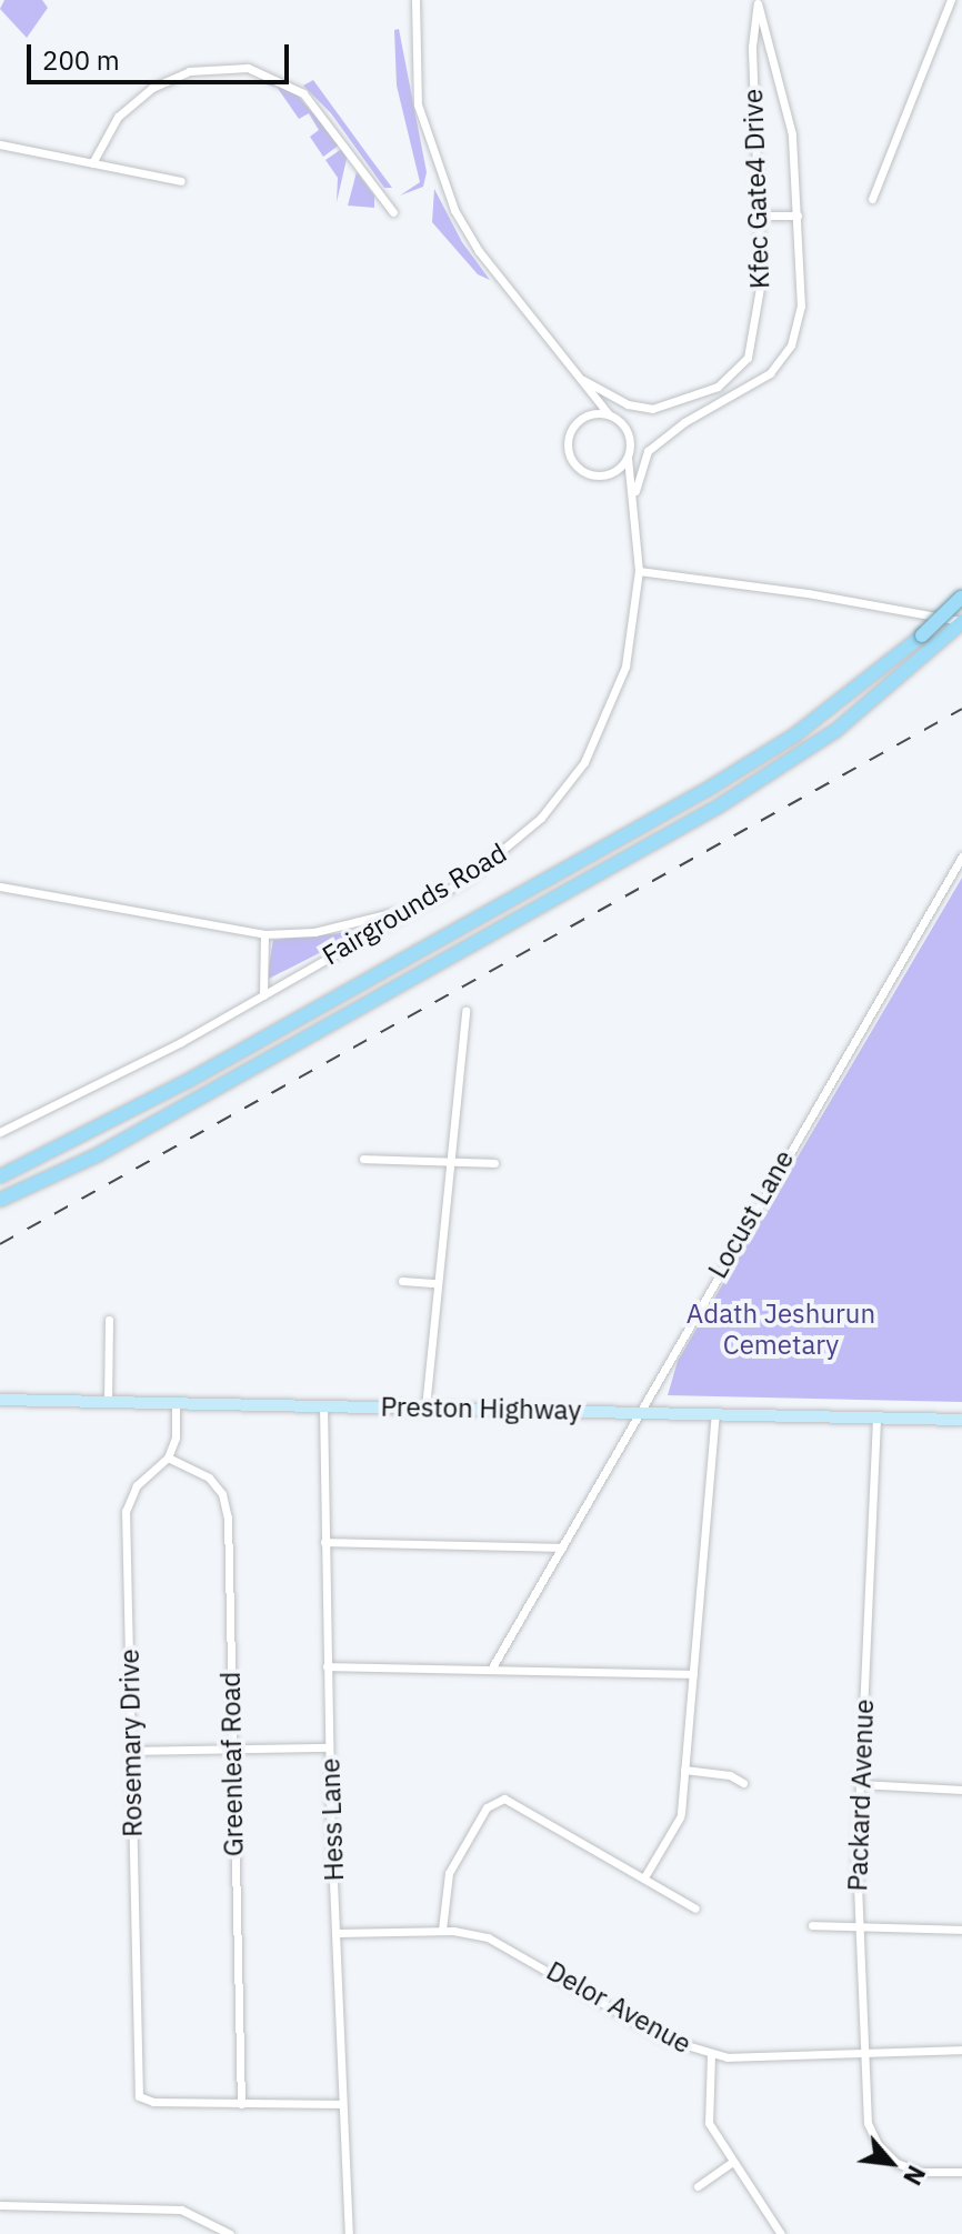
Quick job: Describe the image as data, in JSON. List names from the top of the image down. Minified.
{"streets":{"main road":["Preston Highway"],"street":["Kfec Gate4 Drive","Fairgrounds Road","Locust Lane","Rosemary Drive","Greenleaf Road","Packard Avenue","Hess Lane","Delor Avenue"]},"crossings":[["Locust Lane","Preston Highway"],["Preston Highway","Packard Avenue"],["Preston Highway","Hess Lane"],["Rosemary Drive","Greenleaf Road"],["Packard Avenue","Delor Avenue"],["Hess Lane","Delor Avenue"]],"parks":["Adath Jeshurun Cemetary"],"scale_bar":"200 m","north":"bottom right"}
